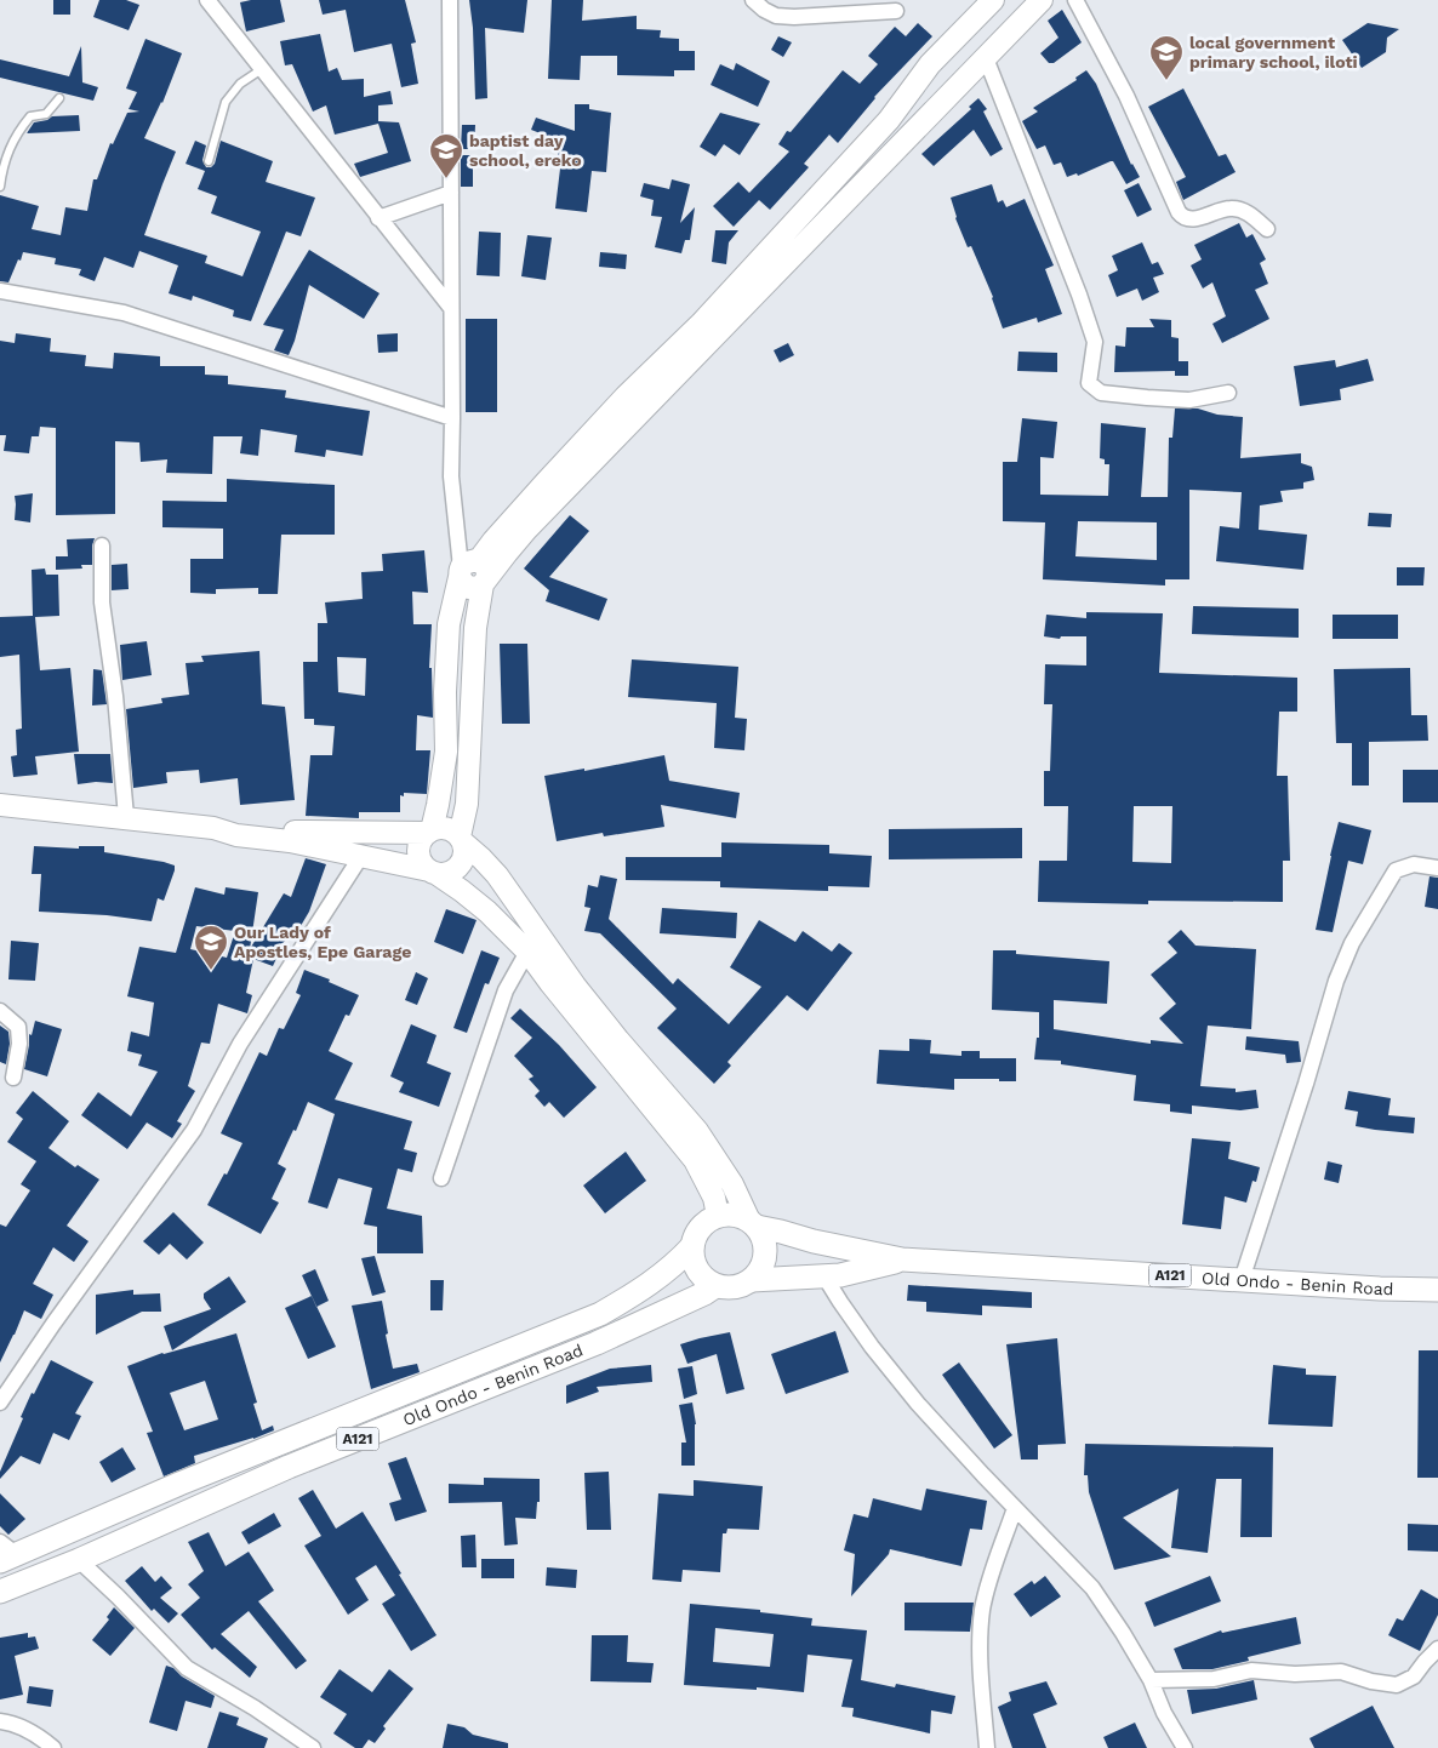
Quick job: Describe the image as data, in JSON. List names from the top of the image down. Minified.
{"streets":{"main road":["A121","Old Ondo - Benin Road"]},"places":{"school or university":["local government primary school, iloti","baptist day school, ereko","Our Lady of Apostles, Epe Garage"]}}
